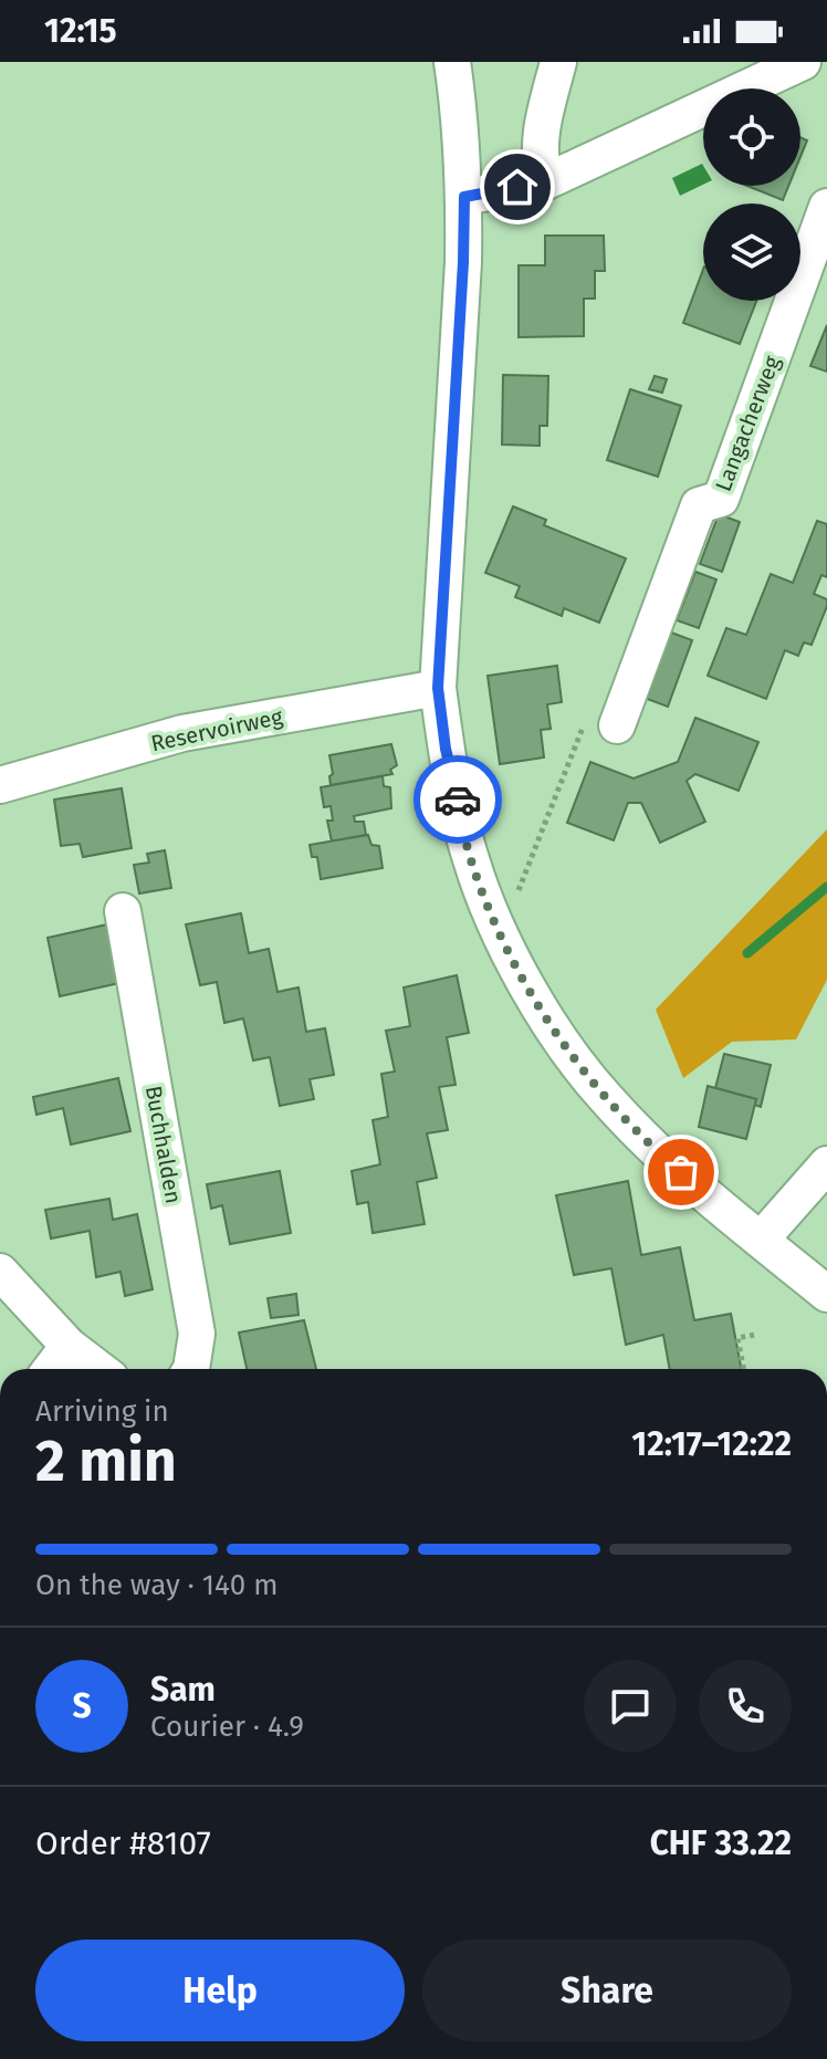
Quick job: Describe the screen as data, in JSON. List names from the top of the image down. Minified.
{"streets":{"street":["Langacherweg","Reservoirweg","Buchhalden"]},"page":{"status":"12:15","heading":["2 min","Arriving in","12:17–12:22"],"panel":["Sam","Courier · 4.9","Order #8107","CHF 33.22"],"bar":"On the way · 140 m","round":"S","buttons":["Help","Share"]}}
